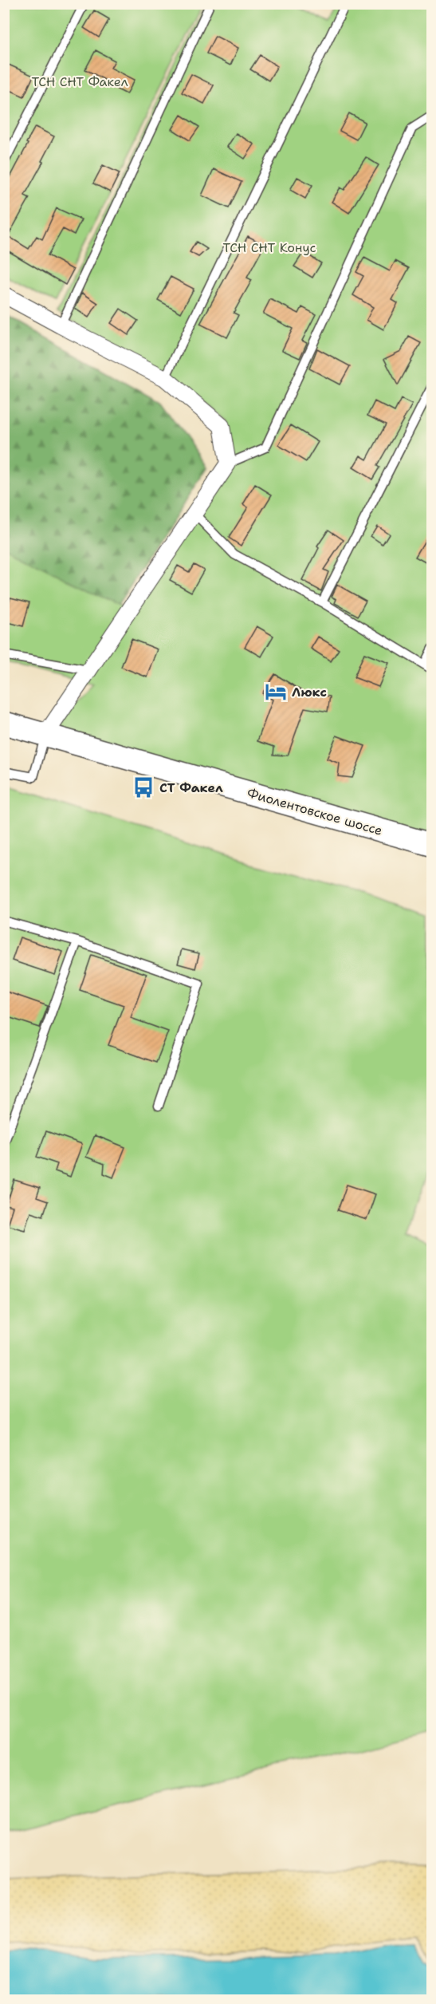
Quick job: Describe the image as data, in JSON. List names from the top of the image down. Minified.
{"streets":{"main road":["Фиолентовское шоссе"]},"parks":["ТСН СНТ Факел","ТСН СНТ Конус"],"places":{"hotel":["Люкс"],"bus stop":["СТ Факел"]}}
